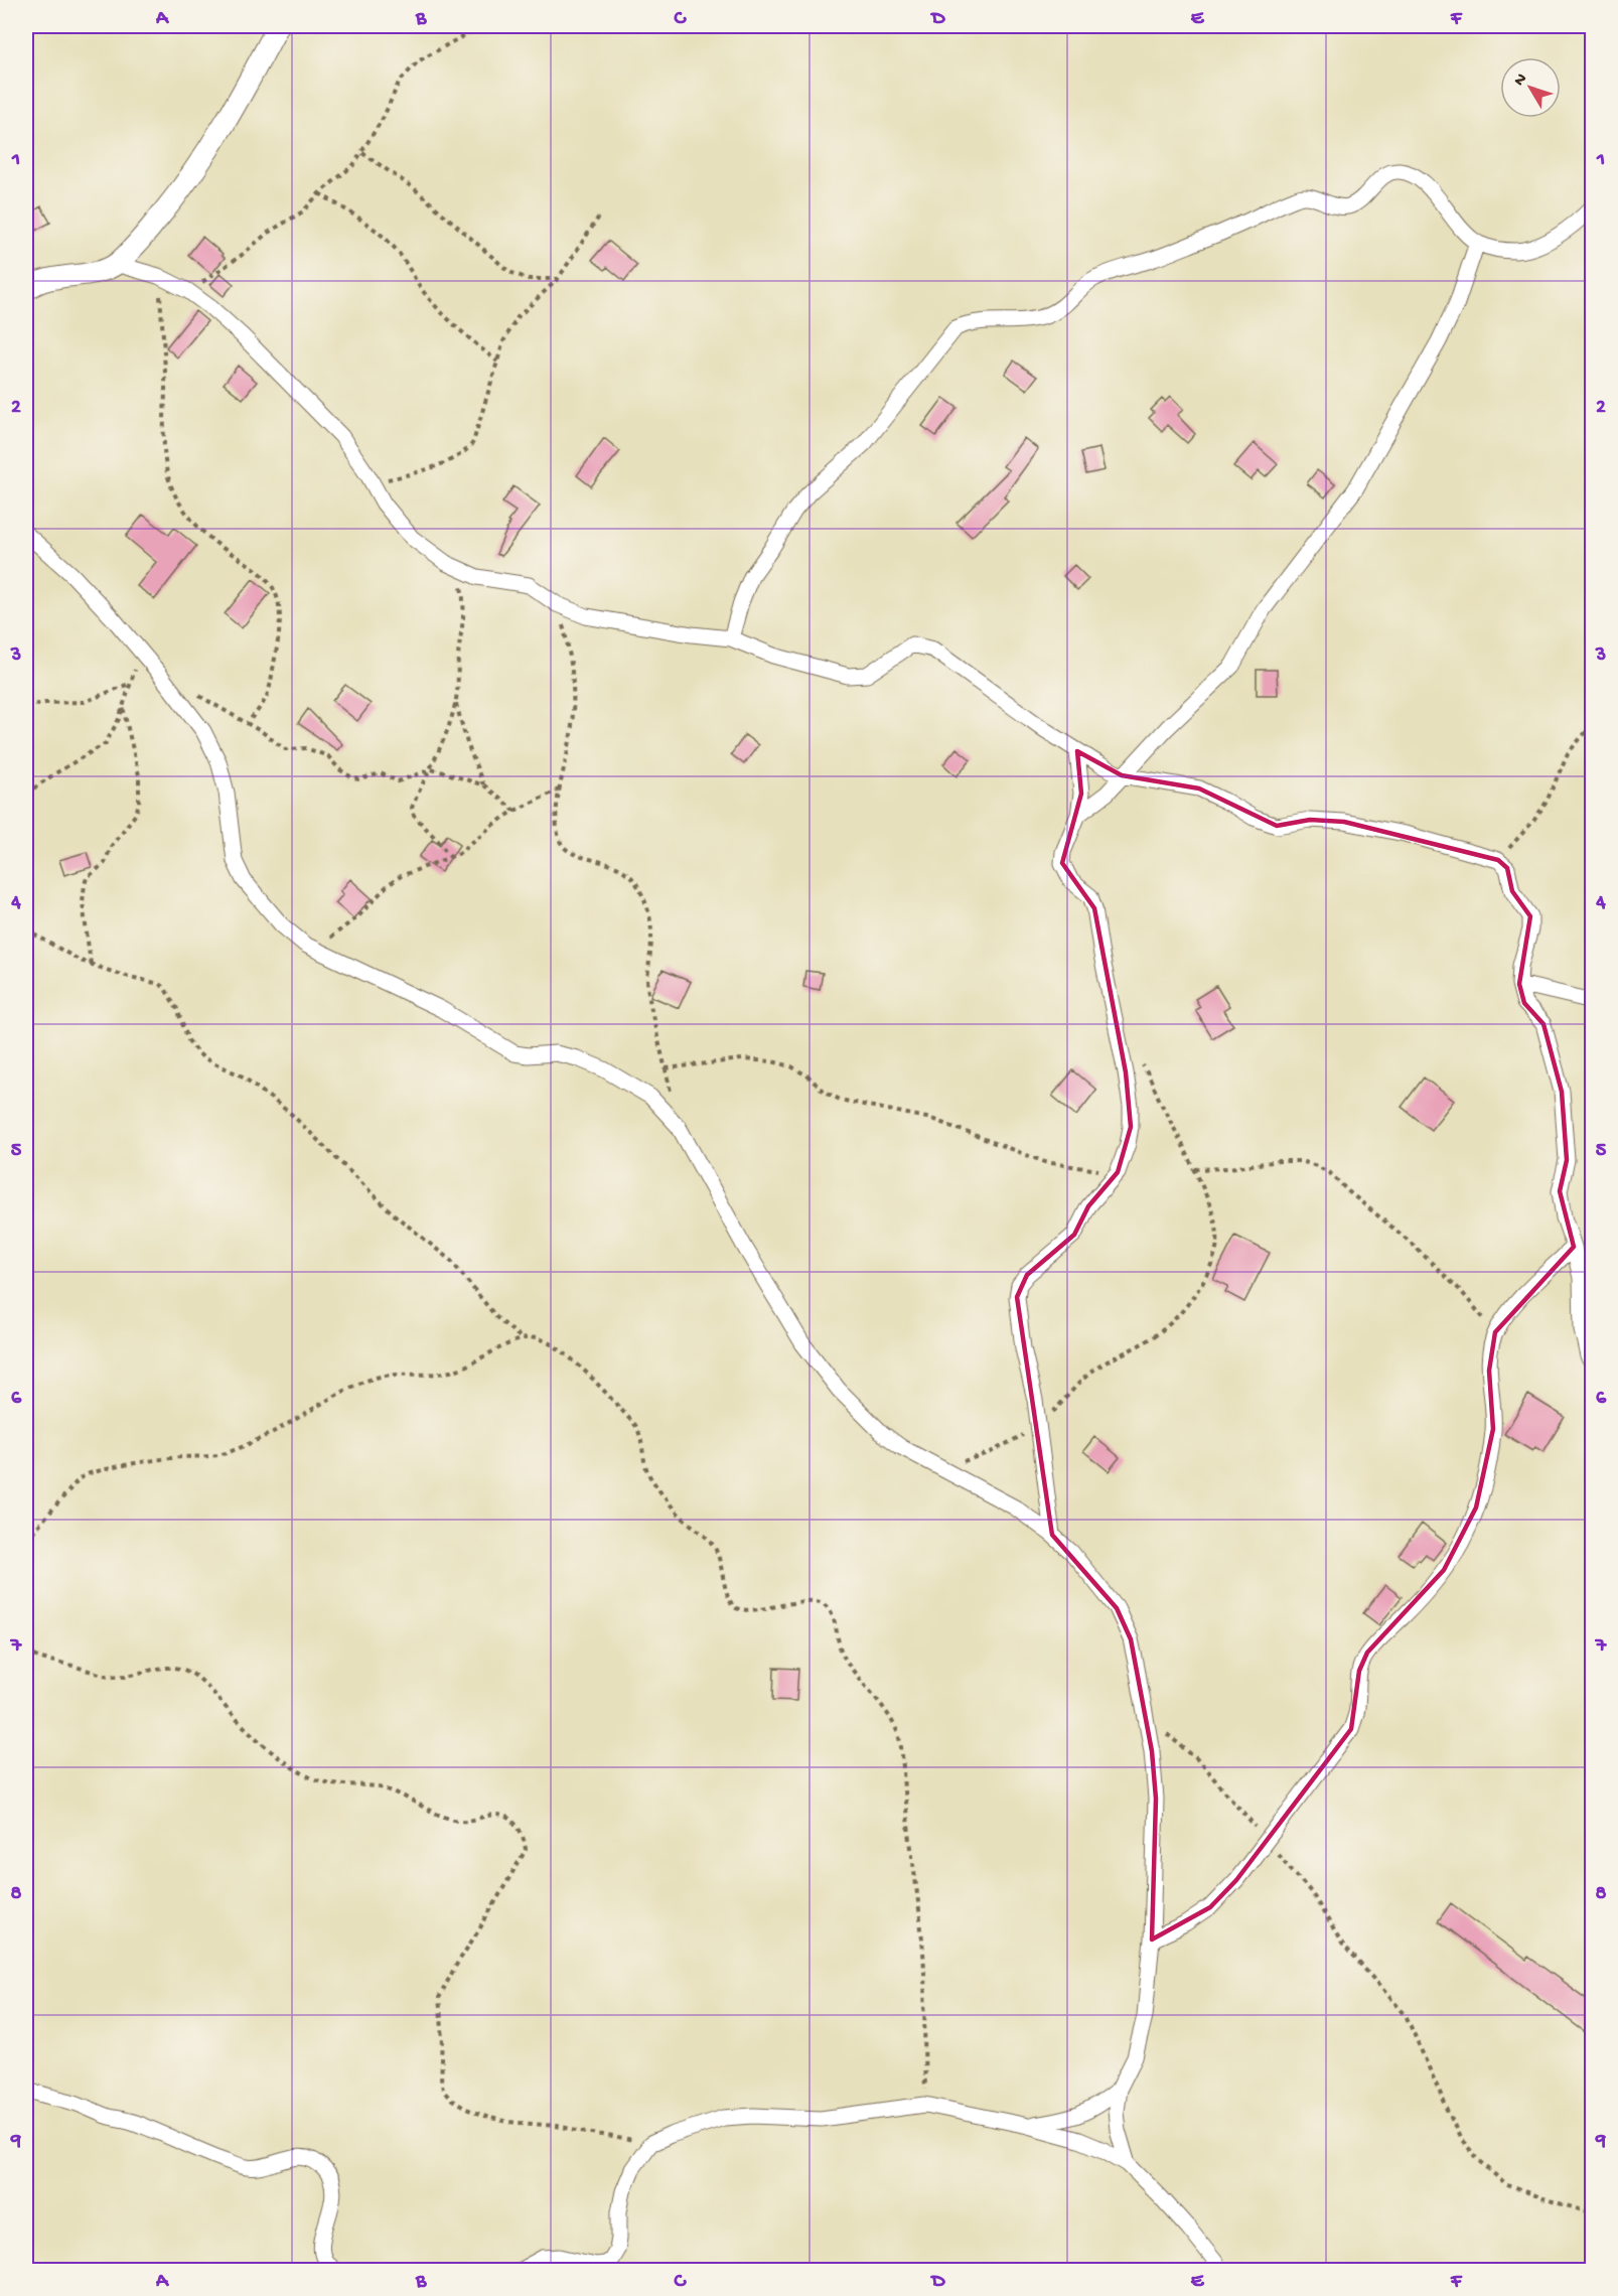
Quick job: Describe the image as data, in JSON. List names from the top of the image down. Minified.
{"north":"top left","grid":{"columns":["A","B","C","D","E","F"],"rows":["1","2","3","4","5","6","7","8","9"]}}
